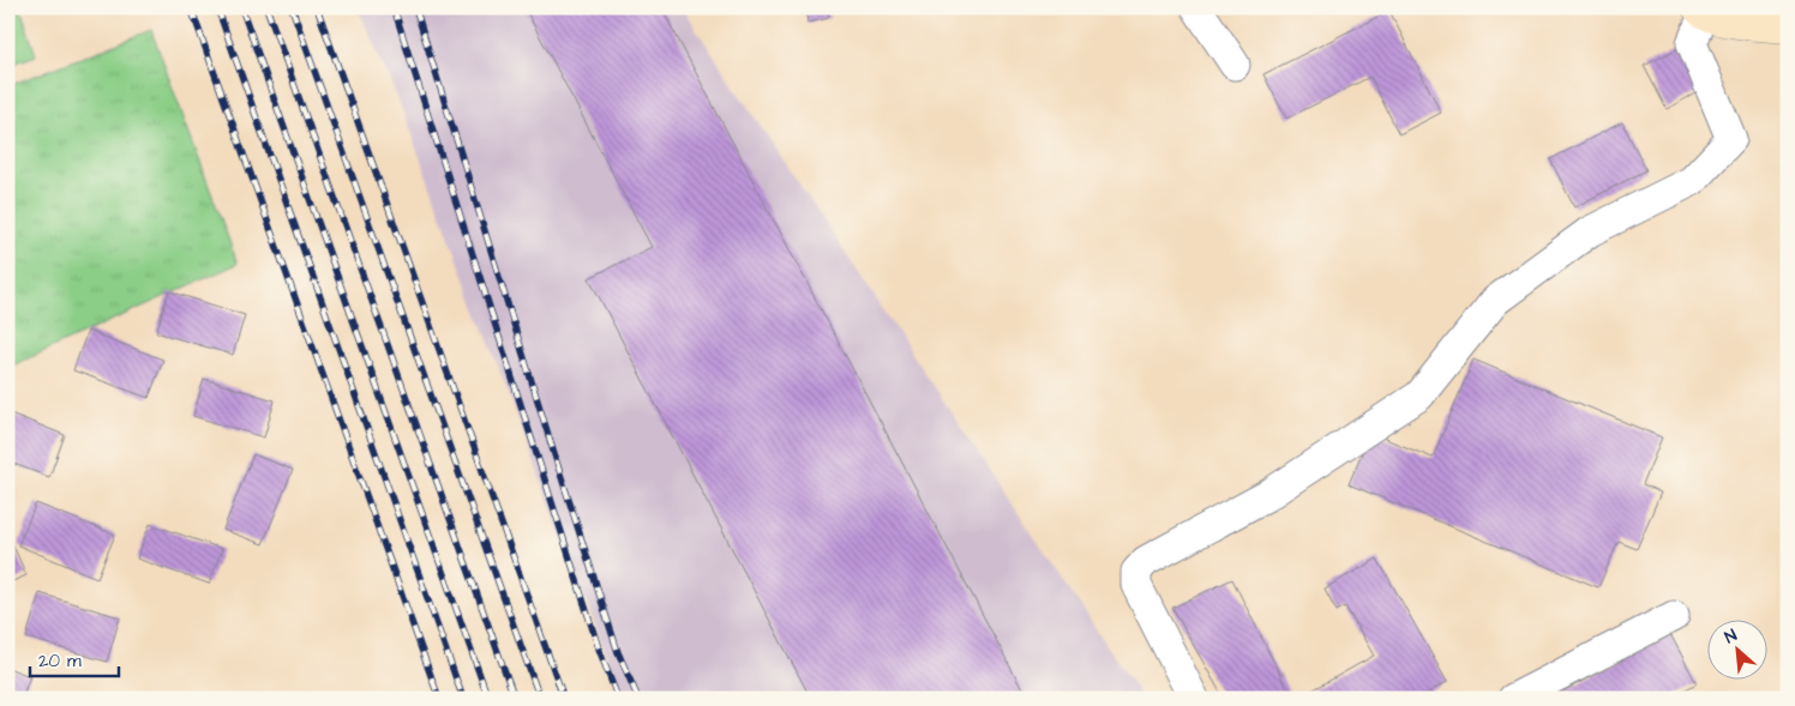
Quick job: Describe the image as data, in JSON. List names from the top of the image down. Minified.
{"scale_bar":"20 m","north":"top left"}
